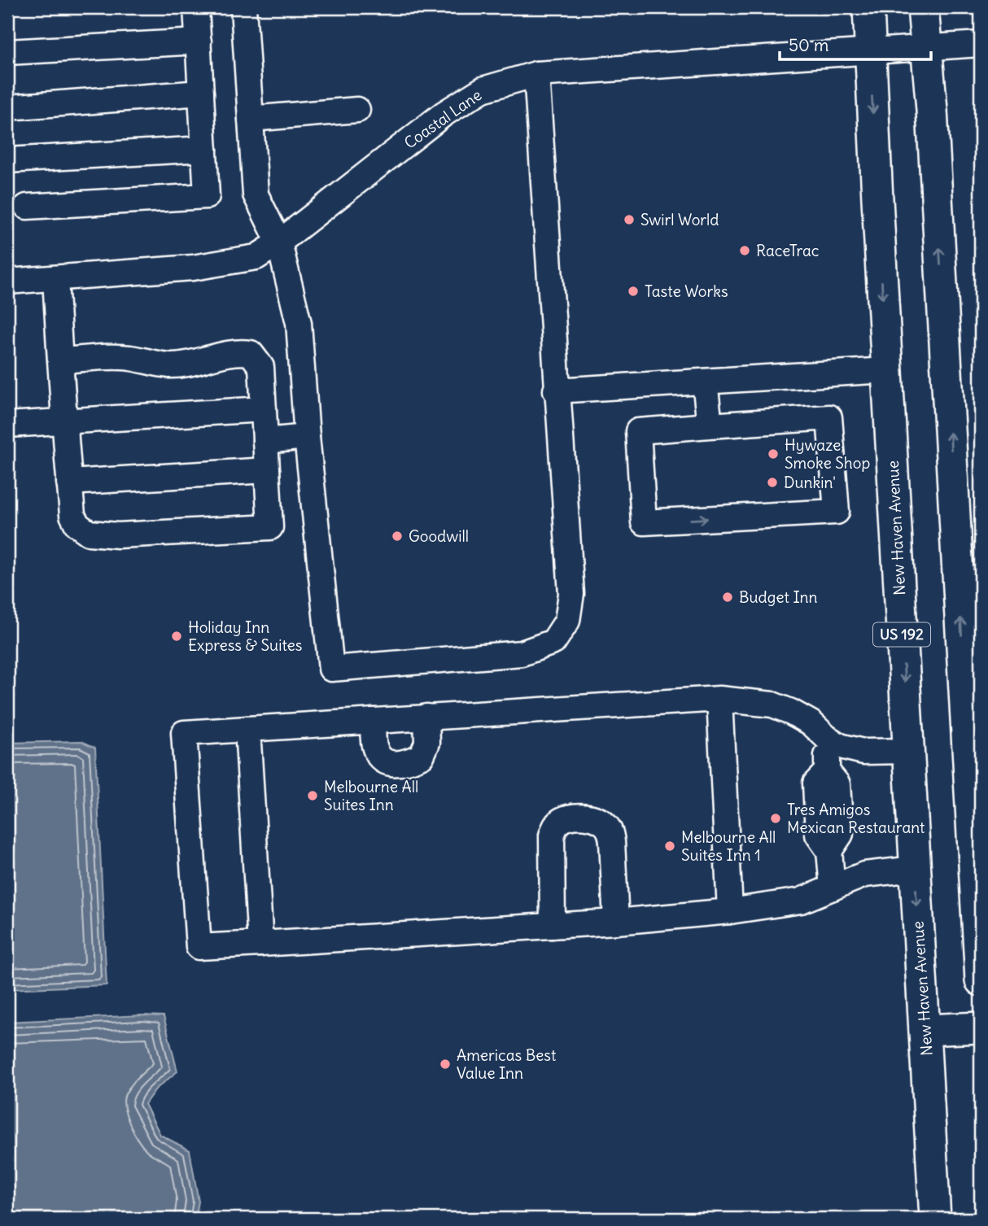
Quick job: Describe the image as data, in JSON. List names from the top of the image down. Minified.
{"streets":{"main road":["New Haven Avenue","US 192"],"street":["Coastal Lane"]},"crossings":[["Coastal Lane","New Haven Avenue"]],"places":["Swirl World","RaceTrac","Taste Works","Hywaze Smoke Shop","Dunkin'","Goodwill","Budget Inn","Holiday Inn Express & Suites","Melbourne All Suites Inn","Tres Amigos Mexican Restaurant","Melbourne All Suites Inn 1","Americas Best Value Inn"],"scale_bar":"50 m"}
